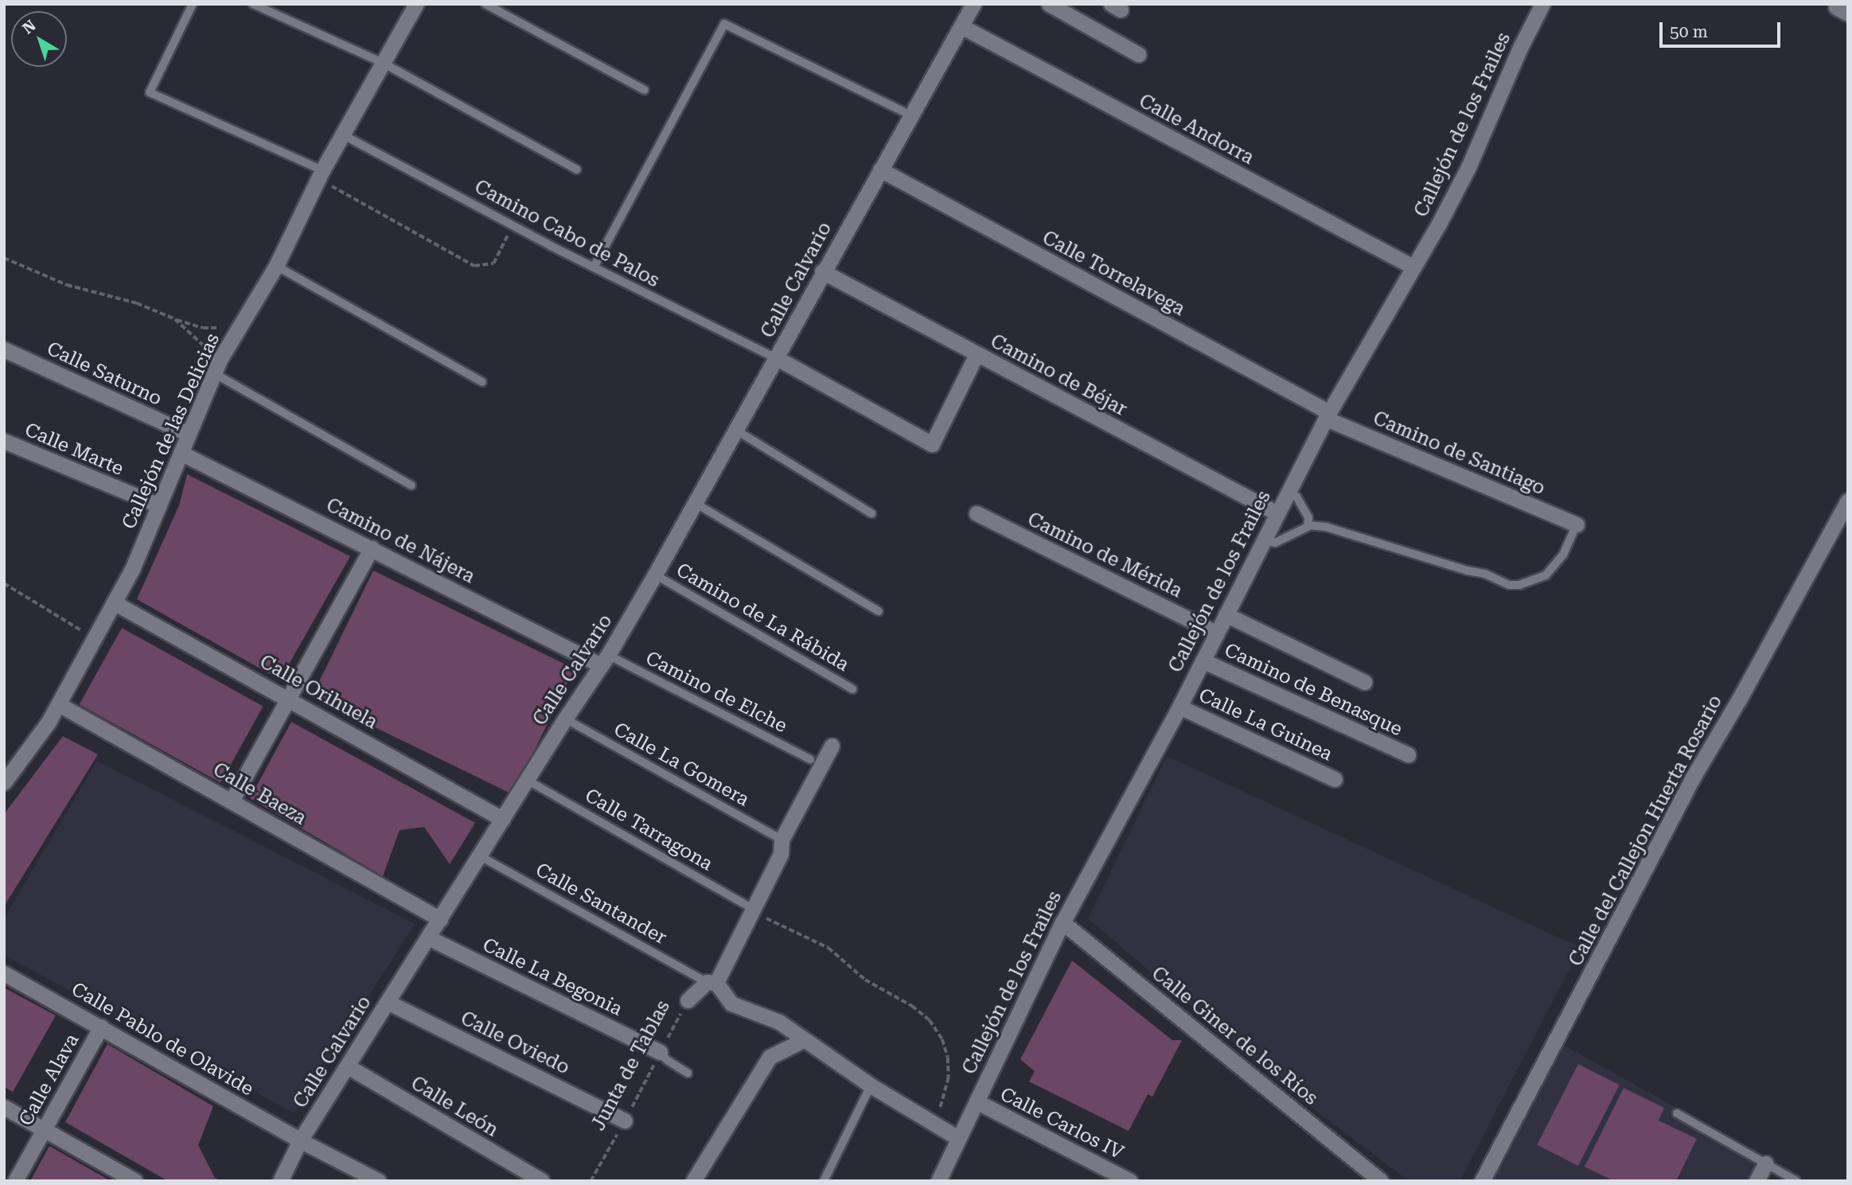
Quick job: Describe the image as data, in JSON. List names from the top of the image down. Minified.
{"streets":{"street":["Callejón de los Frailes","Calle Andorra","Calle Torrelavega","Calle Calvario","Calle Saturno","Camino de Béjar","Callejón de las Delicias","Calle Marte","Camino de Santiago","Camino de Nájera","Camino de Mérida","Camino de Benasque","Calle Orihuela","Calle La Guinea","Calle Baeza","Calle del Callejon Huerta Rosario","Calle La Begonia","Calle Giner de los Ríos","Calle Pablo de Olavide","Calle Oviedo","Junta de Tablas","Calle Alava","Calle León","Calle Carlos IV"],"lane":["Camino Cabo de Palos","Camino de La Rábida","Camino de Elche","Calle La Gomera","Calle Tarragona","Calle Santander"]},"crossings":[["Callejón de los Frailes","Calle Andorra"],["Callejón de los Frailes","Calle Torrelavega"],["Callejón de los Frailes","Camino de Béjar"],["Callejón de los Frailes","Camino de Santiago"],["Callejón de los Frailes","Camino de Mérida"],["Callejón de los Frailes","Camino de Benasque"],["Callejón de los Frailes","Calle La Guinea"],["Callejón de los Frailes","Calle Giner de los Ríos"],["Callejón de los Frailes","Calle Carlos IV"],["Calle Andorra","Calle Calvario"],["Camino Cabo de Palos","Calle Calvario"],["Camino Cabo de Palos","Callejón de las Delicias"],["Calle Torrelavega","Calle Calvario"],["Calle Torrelavega","Camino de Santiago"],["Calle Calvario","Camino de Béjar"],["Calle Calvario","Camino de Nájera"],["Calle Calvario","Camino de La Rábida"],["Calle Calvario","Calle Orihuela"],["Calle Calvario","Camino de Elche"],["Calle Calvario","Calle La Gomera"],["Calle Calvario","Calle Baeza"],["Calle Calvario","Calle Tarragona"],["Calle Calvario","Calle Santander"],["Calle Calvario","Calle La Begonia"],["Calle Calvario","Calle Pablo de Olavide"],["Calle Calvario","Calle Oviedo"],["Calle Calvario","Calle León"],["Calle Saturno","Callejón de las Delicias"],["Callejón de las Delicias","Calle Marte"],["Callejón de las Delicias","Camino de Nájera"],["Callejón de las Delicias","Calle Orihuela"],["Callejón de las Delicias","Calle Baeza"],["Camino de Nájera","Camino de Elche"],["Calle La Gomera","Junta de Tablas"],["Calle Tarragona","Junta de Tablas"],["Calle Santander","Junta de Tablas"],["Calle La Begonia","Junta de Tablas"],["Calle Pablo de Olavide","Calle Alava"],["Calle Oviedo","Junta de Tablas"]],"scale_bar":"50 m","north":"top left"}
